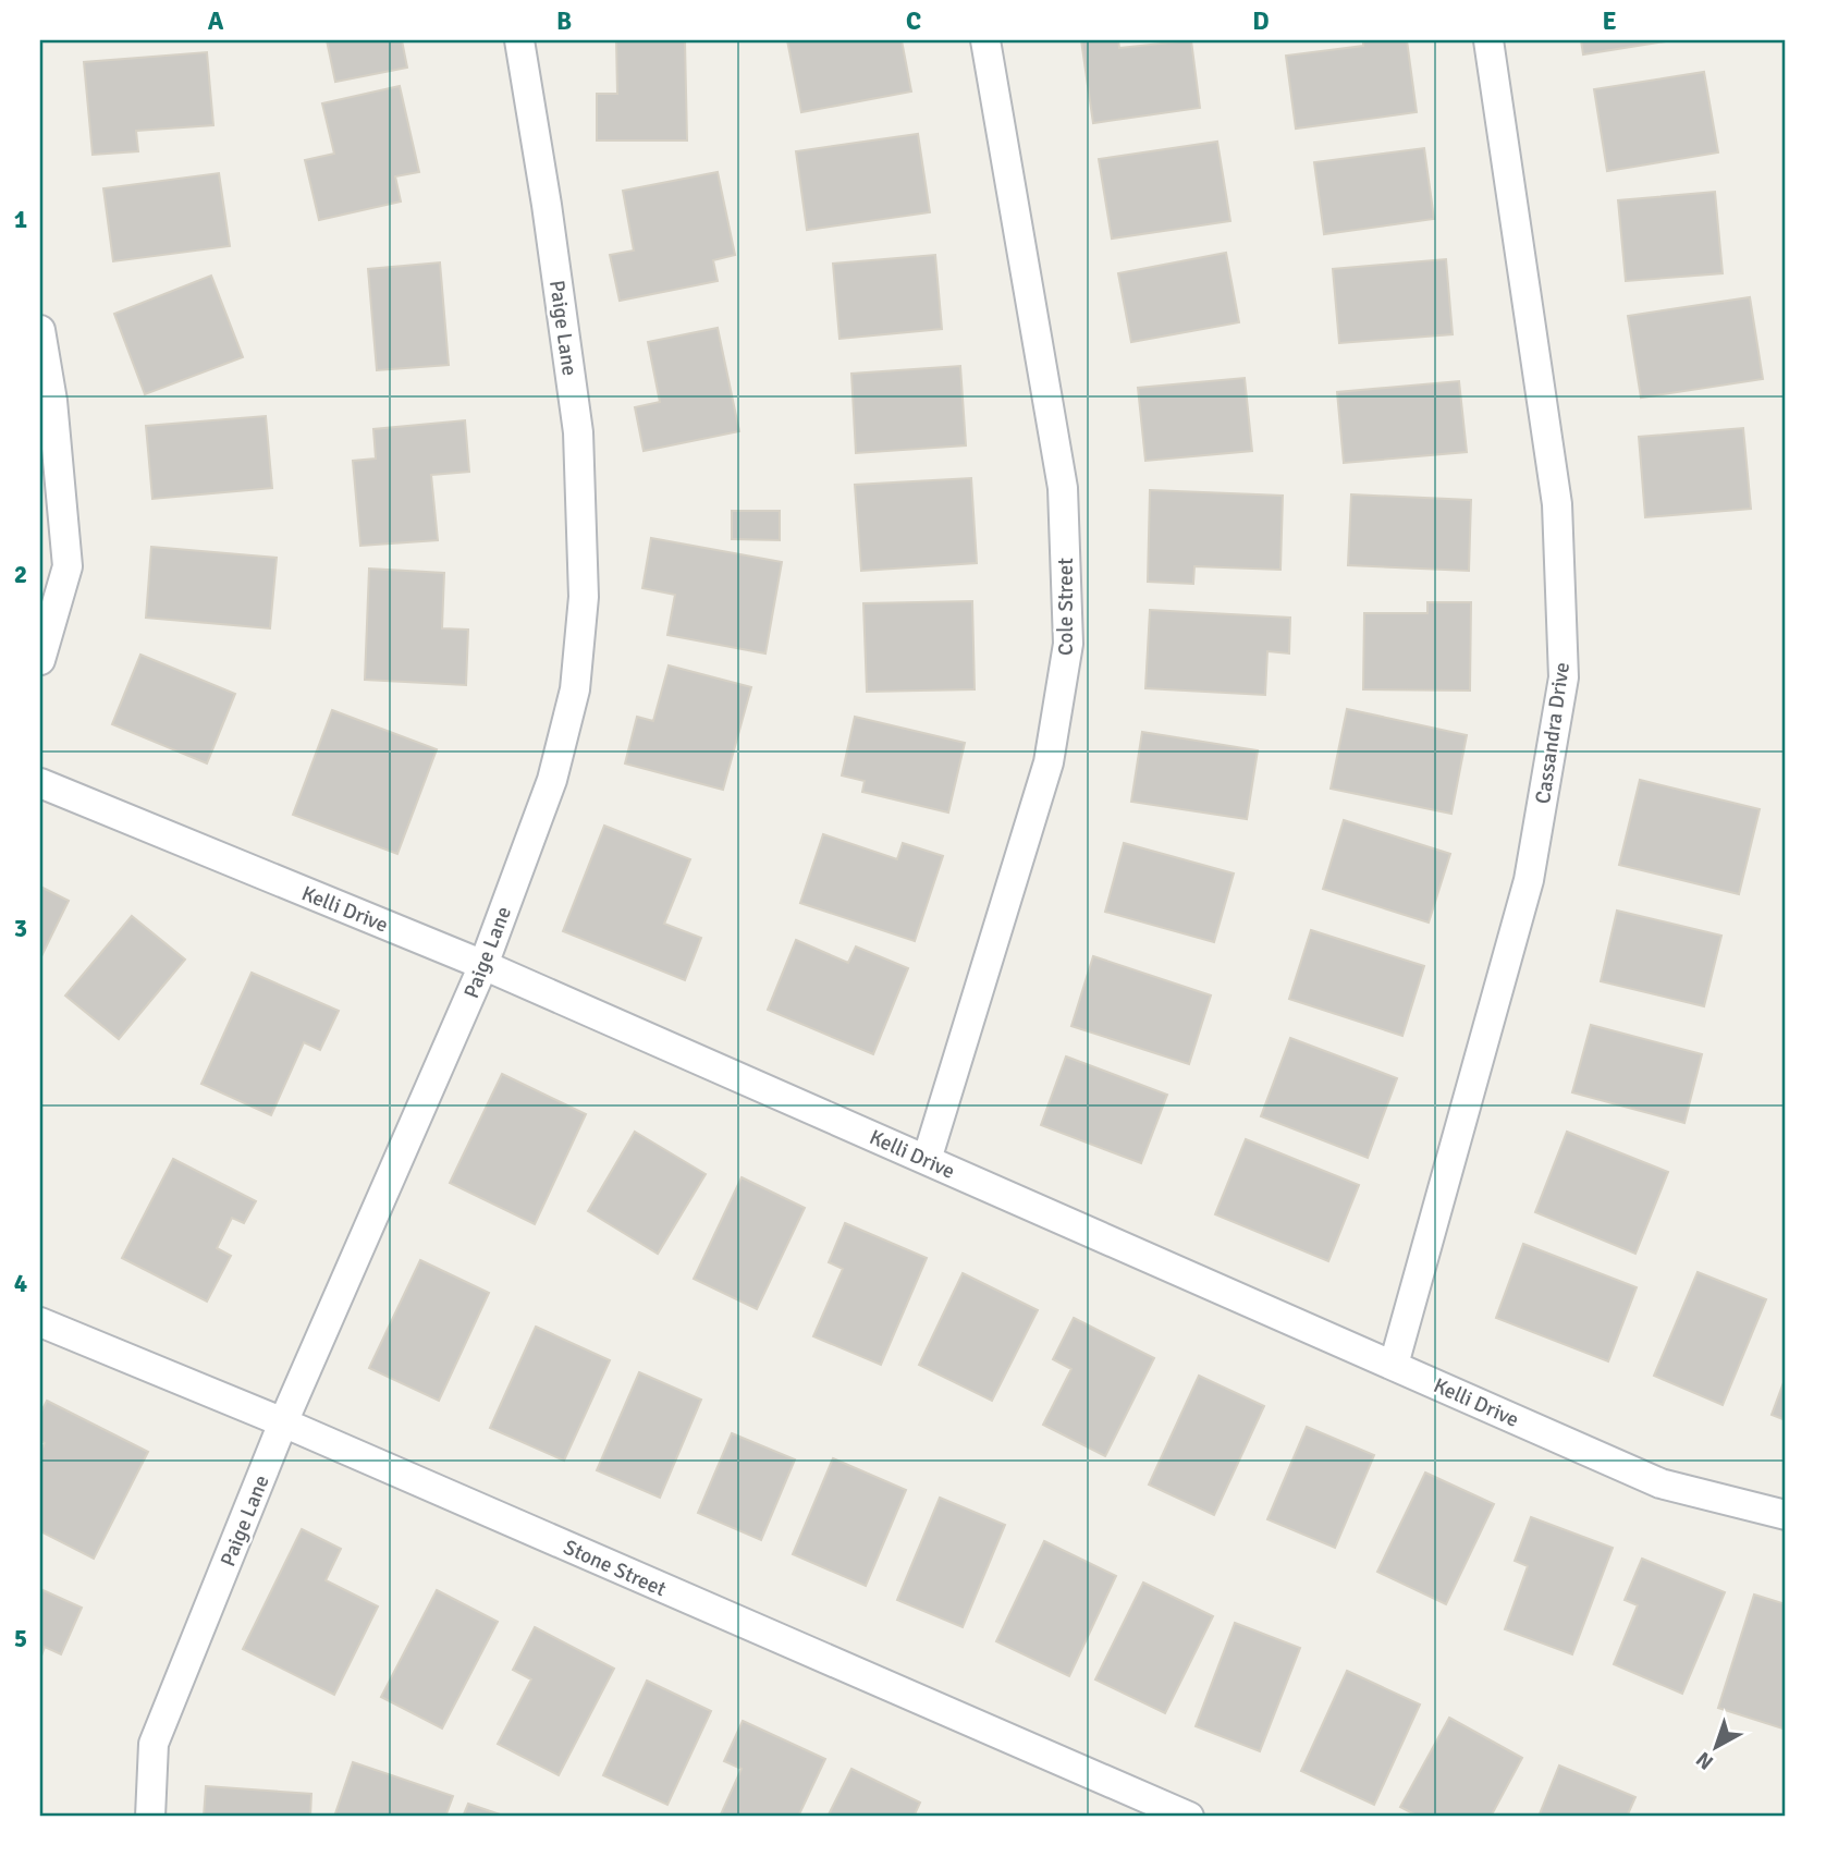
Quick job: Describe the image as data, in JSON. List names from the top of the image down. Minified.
{"streets":{"street":["Paige Lane","Cole Street","Cassandra Drive","Kelli Drive","Stone Street"]},"crossings":[["Paige Lane","Kelli Drive"],["Paige Lane","Stone Street"],["Cole Street","Kelli Drive"],["Cassandra Drive","Kelli Drive"]],"north":"bottom left","grid":{"columns":["A","B","C","D","E"],"rows":["1","2","3","4","5"]}}
